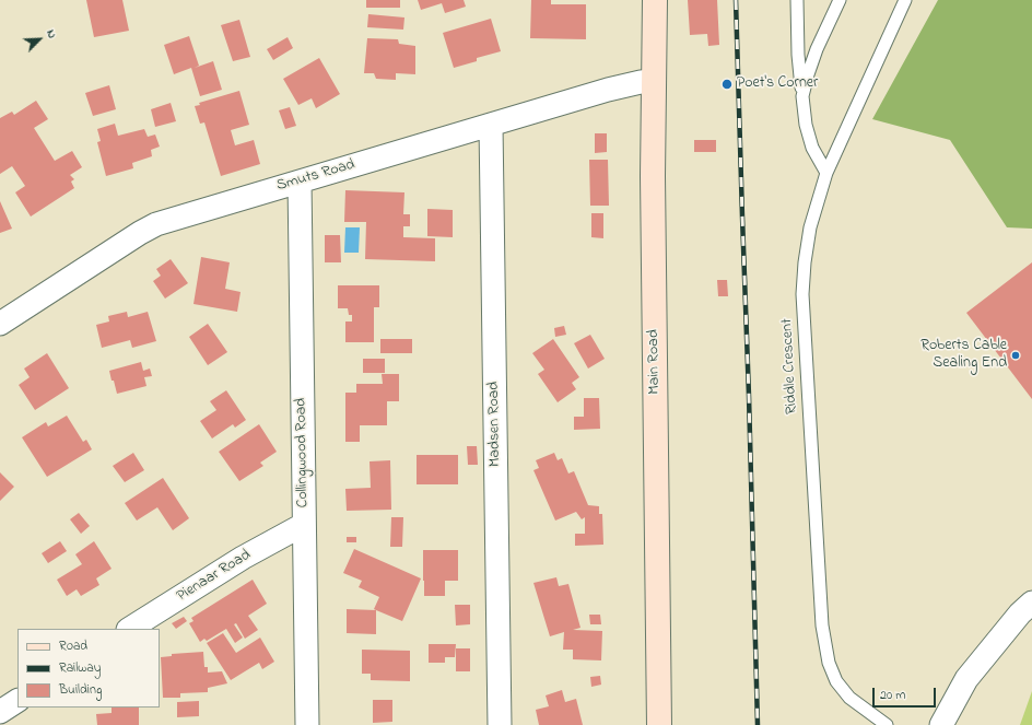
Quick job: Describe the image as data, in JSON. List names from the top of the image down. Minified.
{"streets":{"main road":["Main Road"],"street":["Smuts Road","Madsen Road","Collingwood Road","Pienaar Road"],"lane":["Riddle Crescent"]},"crossings":[["Smuts Road","Main Road"],["Smuts Road","Madsen Road"],["Smuts Road","Collingwood Road"],["Collingwood Road","Pienaar Road"]],"places":["Poet's Corner","Roberts Cable Sealing End"],"legend":["Road","Railway","Building"],"scale_bar":"20 m","north":"top right"}
